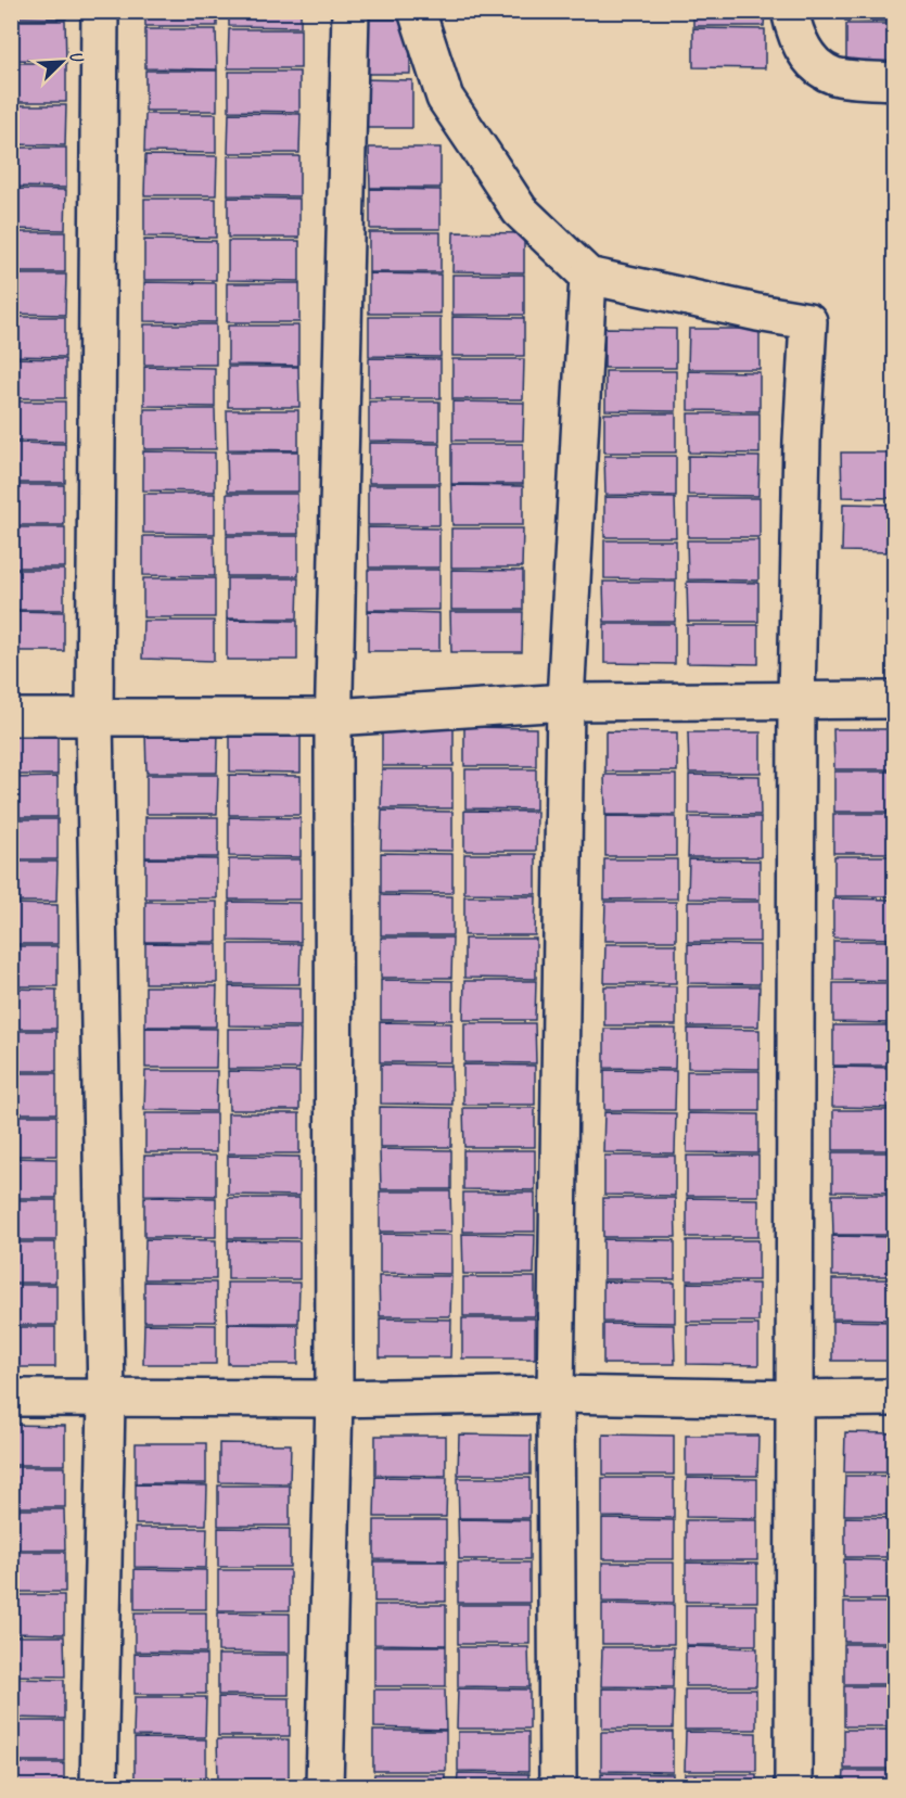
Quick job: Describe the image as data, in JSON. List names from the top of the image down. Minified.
{"north":"top right"}
